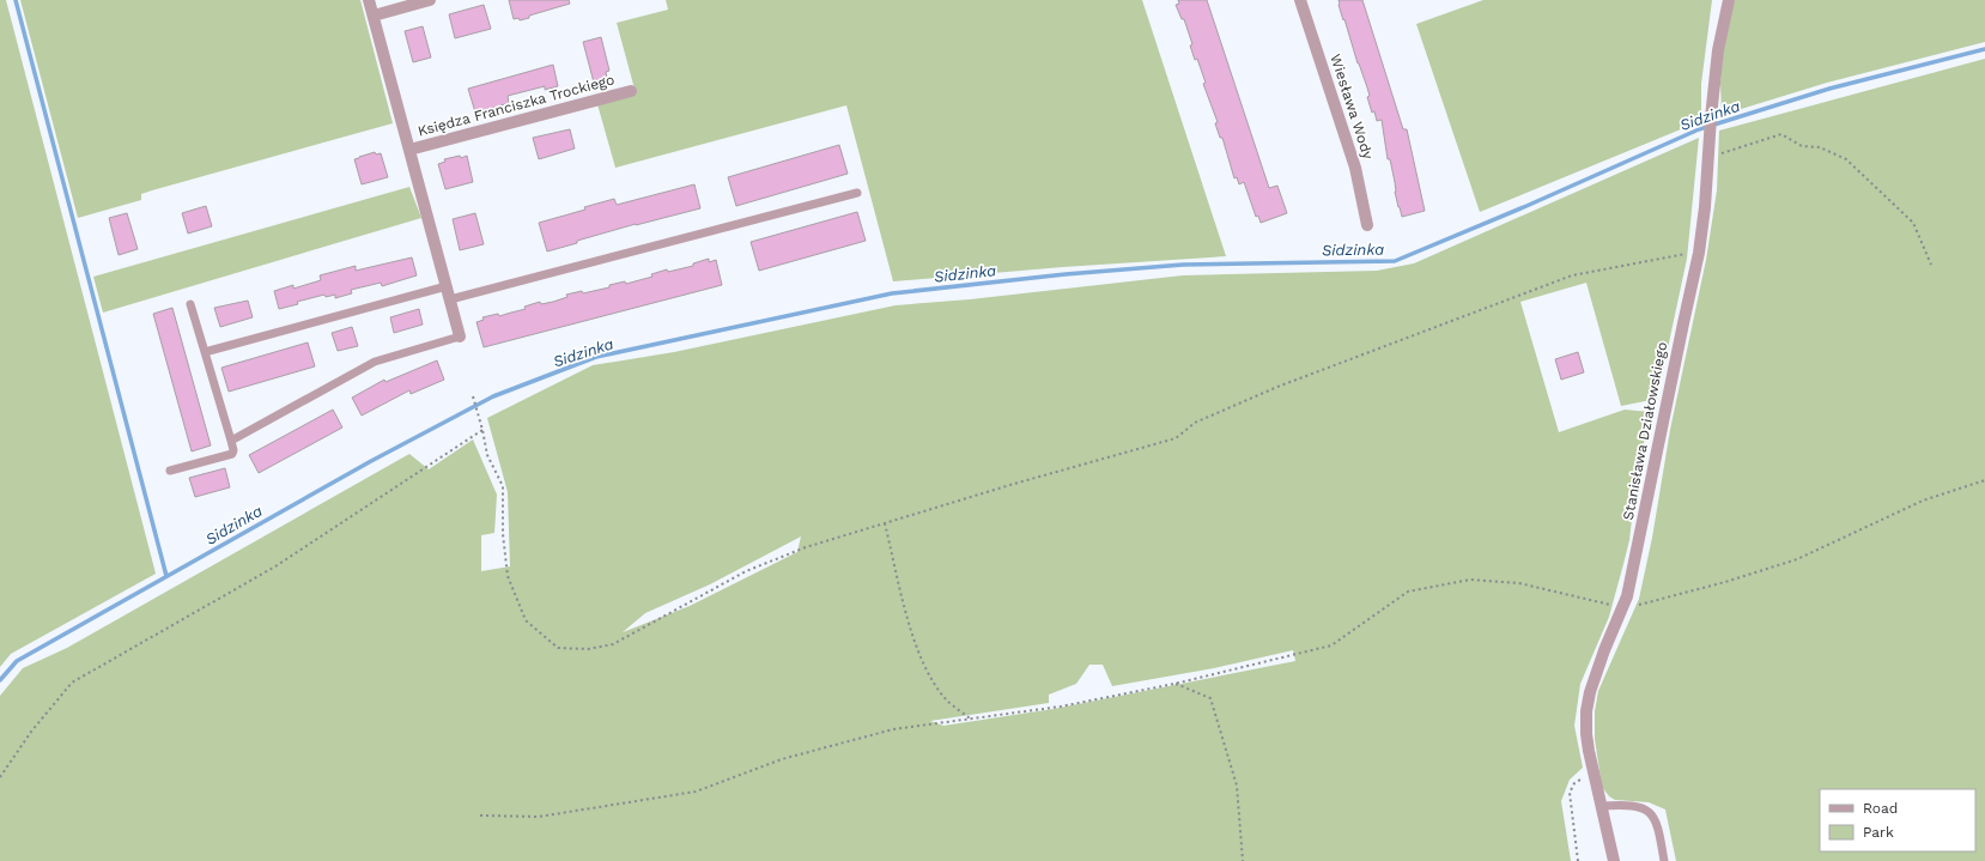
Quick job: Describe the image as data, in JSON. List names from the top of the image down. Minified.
{"streets":{"street":["Księdza Franciszka Trockiego","Wiesława Wody","Stanisława Działowskiego"]},"water":["Sidzinka"],"legend":["Road","Park"]}
